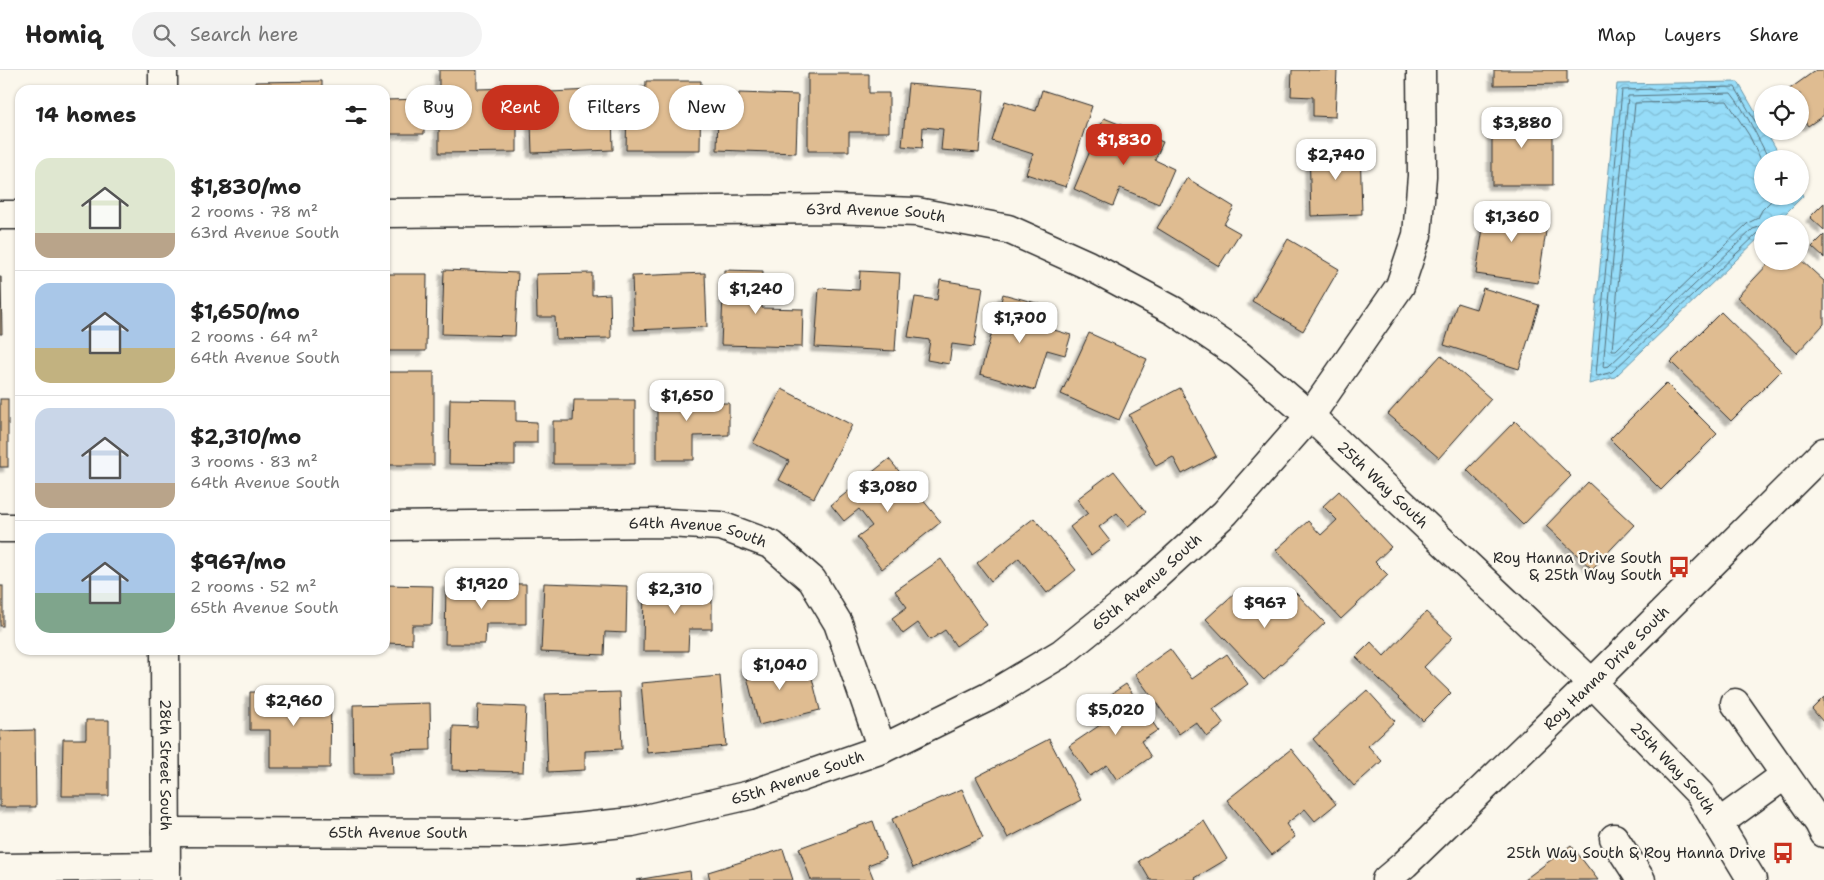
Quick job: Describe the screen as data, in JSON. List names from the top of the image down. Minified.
{"streets":{"street":["63rd Avenue South","25th Way South","64th Avenue South","65th Avenue South","Roy Hanna Drive South","28th Street South"]},"crossings":[["63rd Avenue South","25th Way South"],["63rd Avenue South","65th Avenue South"],["25th Way South","65th Avenue South"],["25th Way South","Roy Hanna Drive South"],["64th Avenue South","65th Avenue South"],["65th Avenue South","28th Street South"]],"places":{"bus stop":["Roy Hanna Drive South & 25th Way South","25th Way South & Roy Hanna Drive"]},"page":{"header":"Homiq","search":"Search here","nav":["Map","Layers","Share"],"map_buttons":["+","−"],"chip":["Buy","Rent","Filters","New"],"heading":"14 homes","price":["$3,880","$1,830","$2,740","$1,360","$1,240","$1,700","$1,650","$3,080","$1,920","$2,310","$967","$1,040","$2,960","$5,020"],"list":[{"name":"$1,830/mo","note":"2 rooms · 78 m² · 63rd Avenue South"},{"name":"$1,650/mo","note":"2 rooms · 64 m² · 64th Avenue South"},{"name":"$2,310/mo","note":"3 rooms · 83 m² · 64th Avenue South"},{"name":"$967/mo","note":"2 rooms · 52 m² · 65th Avenue South"}]}}
